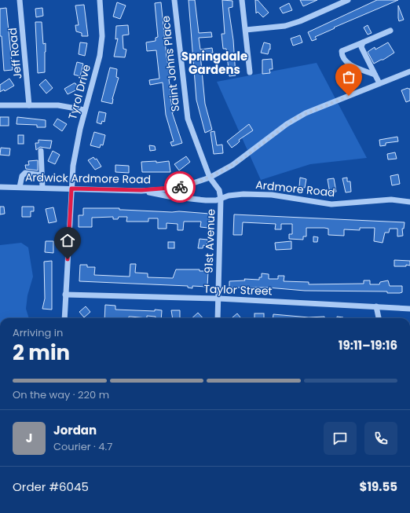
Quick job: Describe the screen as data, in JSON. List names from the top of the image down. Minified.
{"streets":{"street":["Jeff Road","Saint Johns Place","Tyrol Drive","Ardwick Ardmore Road","Ardmore Road","91st Avenue","Taylor Street"]},"crossings":[["Saint Johns Place","Ardwick Ardmore Road"],["Saint Johns Place","Ardmore Road"],["Saint Johns Place","91st Avenue"],["Tyrol Drive","Ardwick Ardmore Road"],["Tyrol Drive","Taylor Street"],["Ardwick Ardmore Road","Ardmore Road"],["Ardmore Road","91st Avenue"],["91st Avenue","Taylor Street"]],"districts":["Springdale Gardens"],"page":{"heading":["2 min","Arriving in","19:11–19:16"],"panel":["Jordan","Courier · 4.7","Order #6045","$19.55"],"bar":"On the way · 220 m","round":"J"}}
